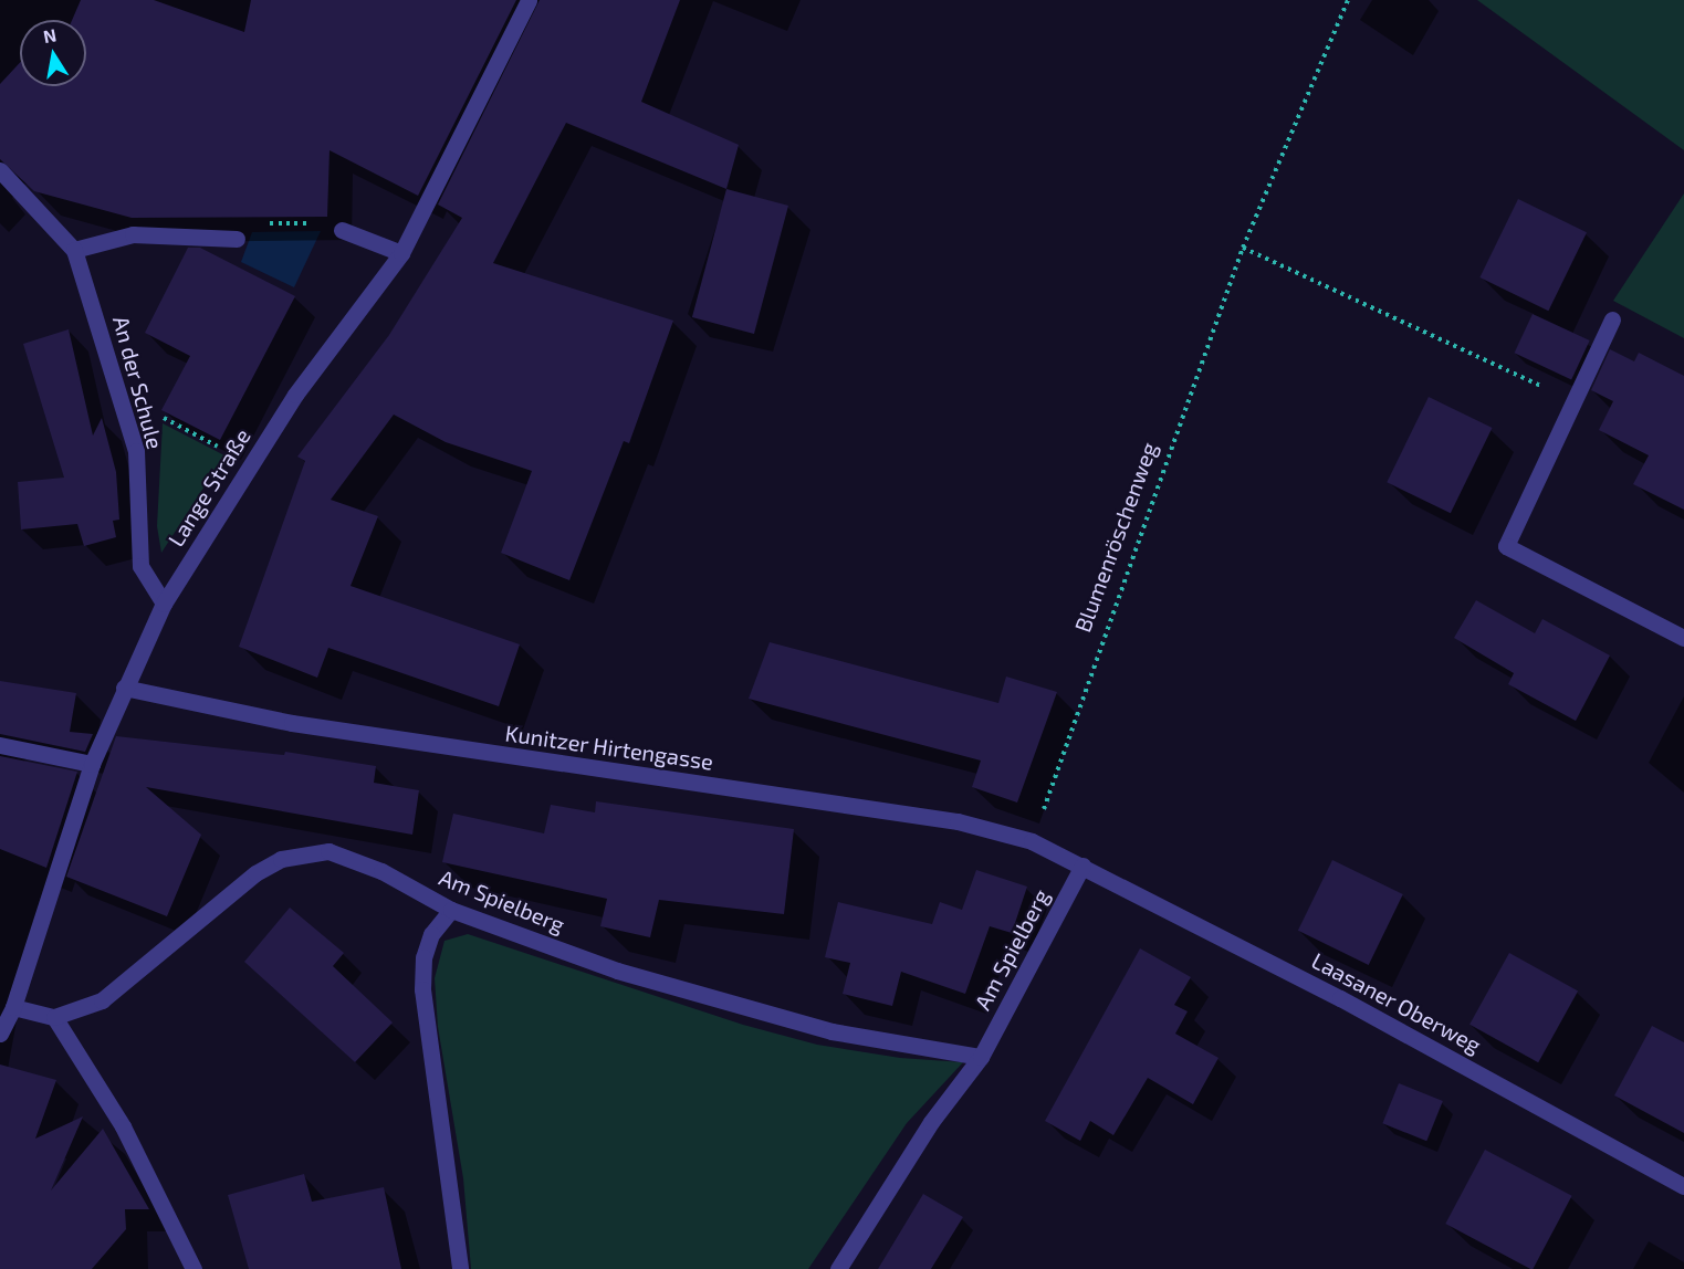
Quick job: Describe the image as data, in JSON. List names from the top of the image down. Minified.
{"streets":{"street":["An der Schule","Lange Straße","Kunitzer Hirtengasse","Am Spielberg","Laasaner Oberweg"],"path":["Blumenröschenweg"]},"crossings":[["An der Schule","Lange Straße"],["Lange Straße","Kunitzer Hirtengasse"],["Blumenröschenweg","Kunitzer Hirtengasse"],["Kunitzer Hirtengasse","Am Spielberg"],["Kunitzer Hirtengasse","Laasaner Oberweg"],["Am Spielberg","Laasaner Oberweg"]],"north":"top"}
